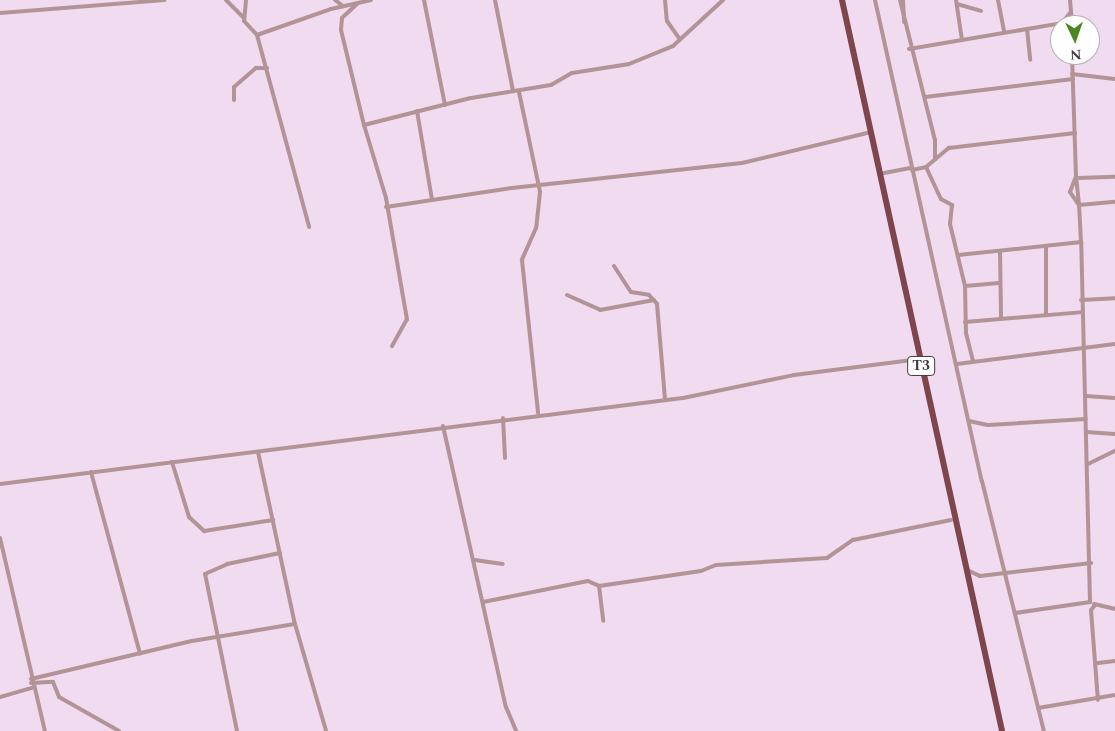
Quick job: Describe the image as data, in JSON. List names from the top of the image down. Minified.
{"streets":{"highway":["T3"]},"north":"bottom"}
